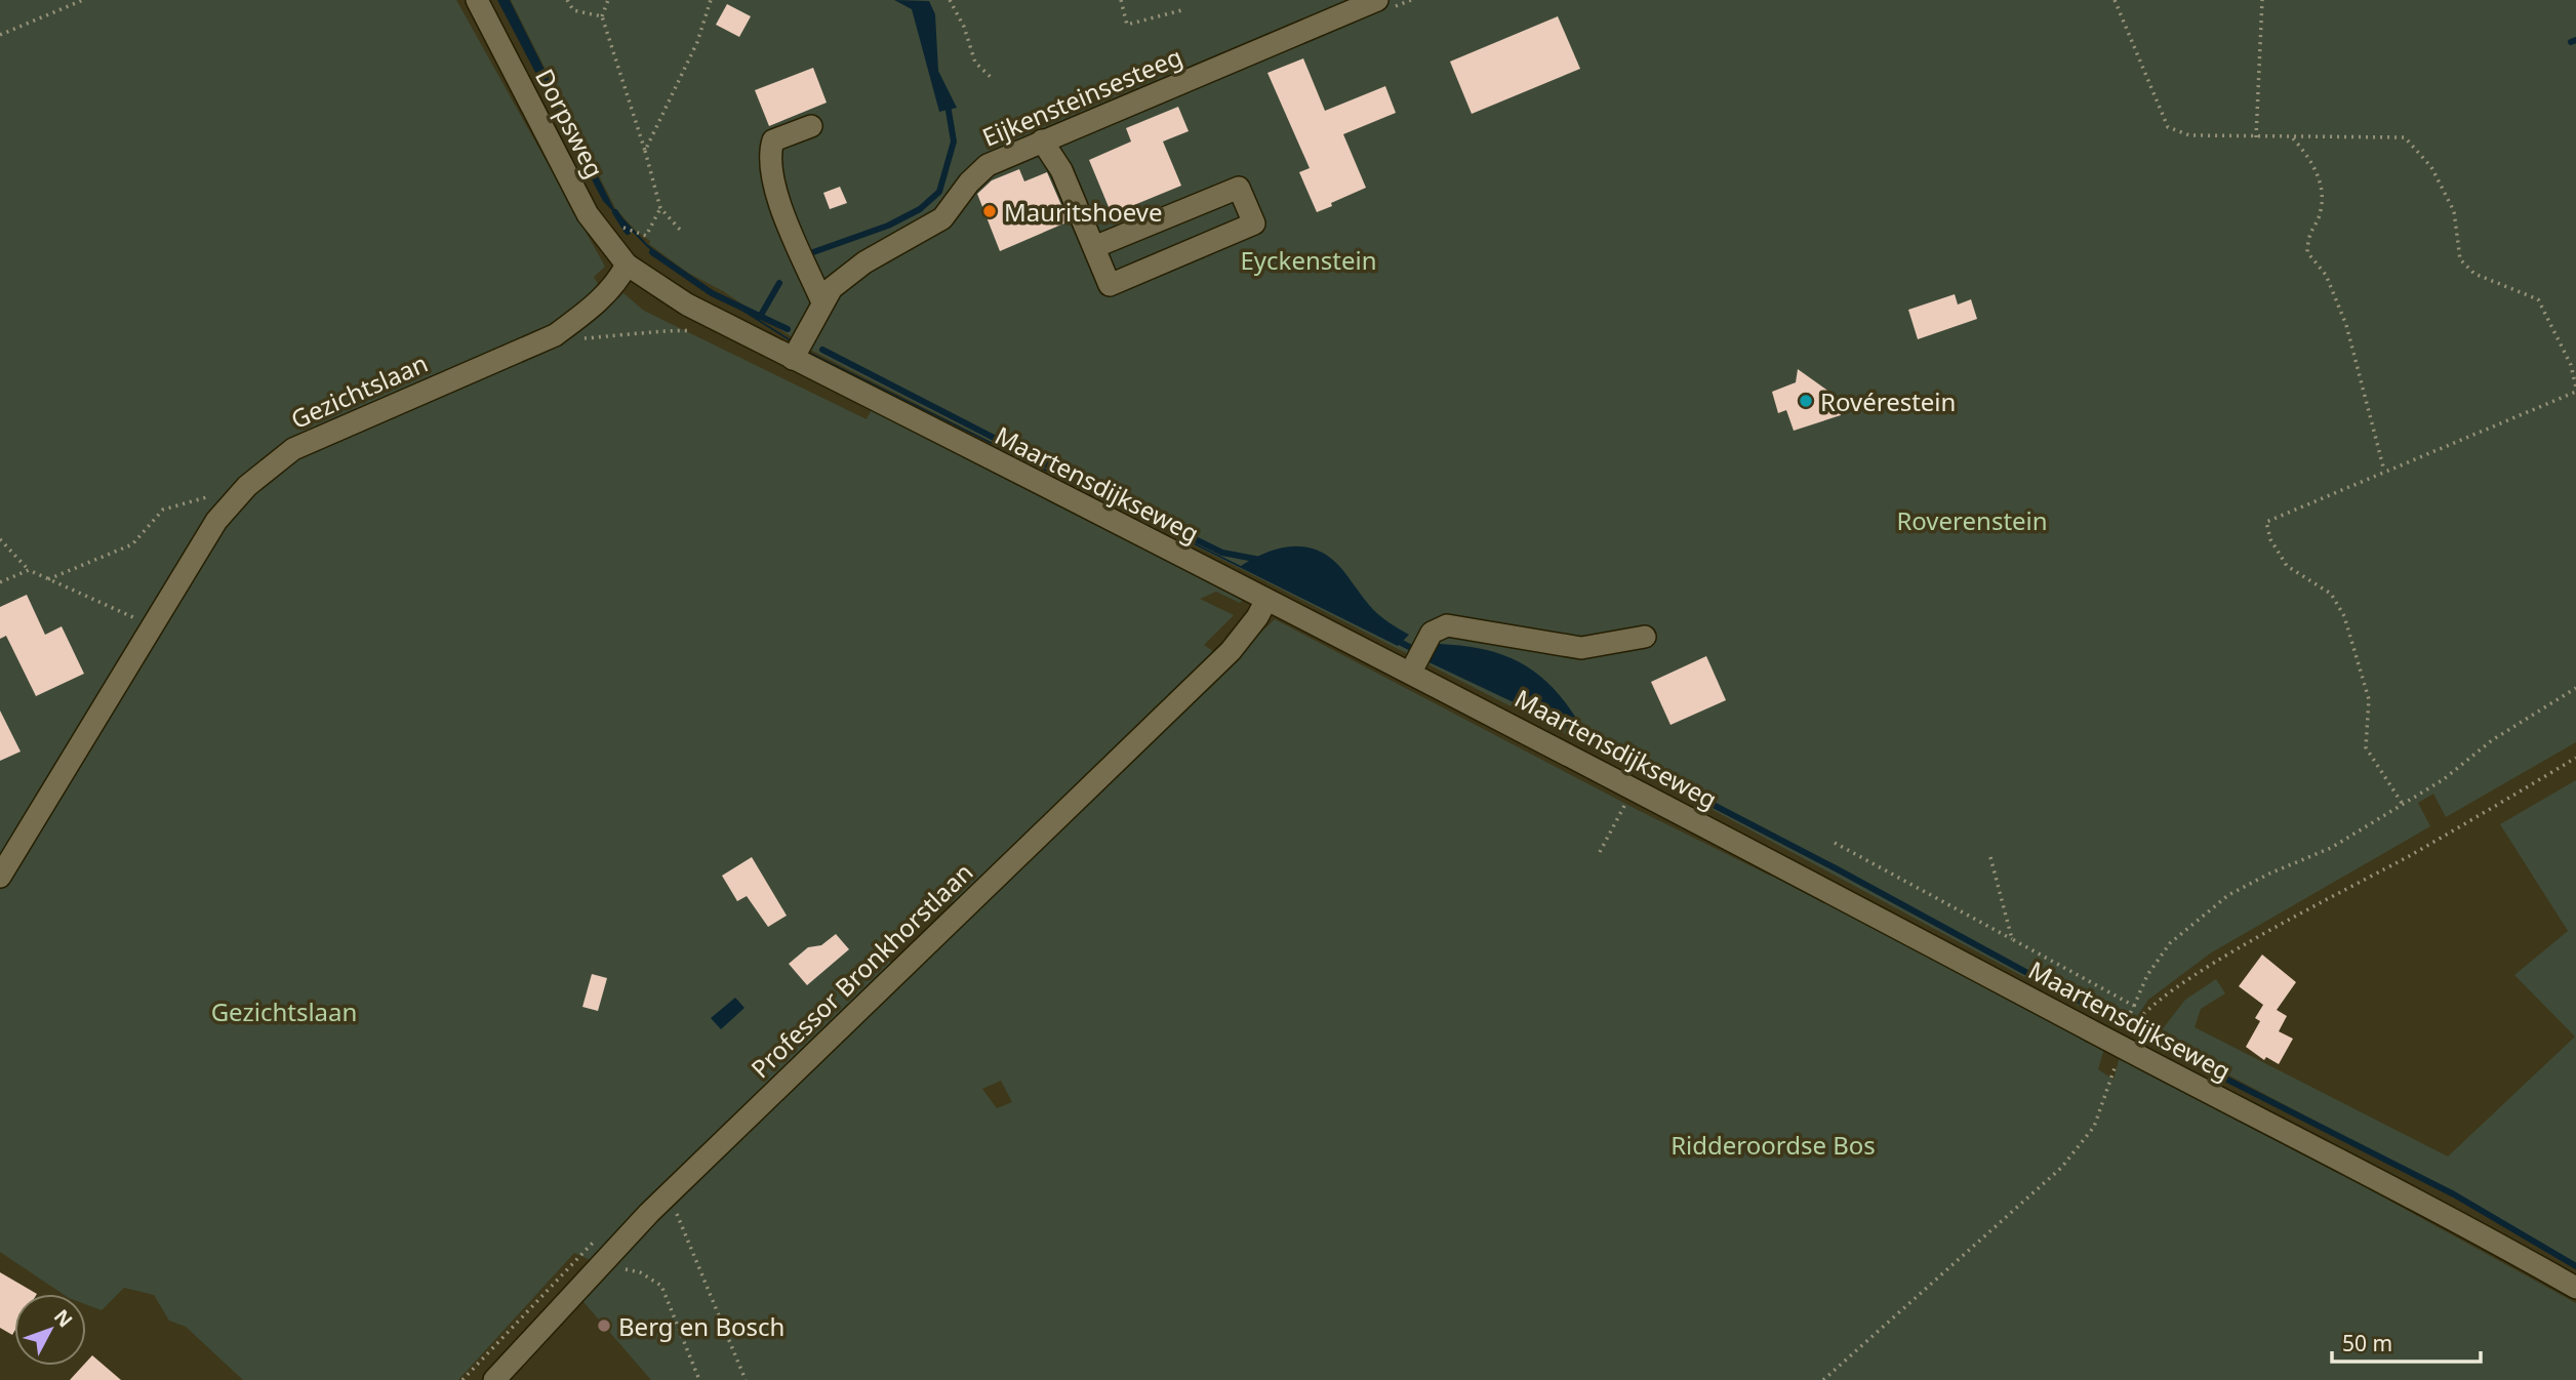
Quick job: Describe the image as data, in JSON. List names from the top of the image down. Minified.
{"streets":{"street":["Eijkensteinsesteeg","Dorpsweg","Gezichtslaan","Maartensdijkseweg","Professor Bronkhorstlaan"]},"crossings":[["Eijkensteinsesteeg","Maartensdijkseweg"],["Dorpsweg","Gezichtslaan"],["Dorpsweg","Maartensdijkseweg"],["Gezichtslaan","Maartensdijkseweg"],["Maartensdijkseweg","Professor Bronkhorstlaan"]],"parks":["Eyckenstein","Roverenstein","Gezichtslaan","Ridderoordse Bos"],"places":["Mauritshoeve","Rovérestein","Berg en Bosch"],"scale_bar":"50 m","north":"top right"}
